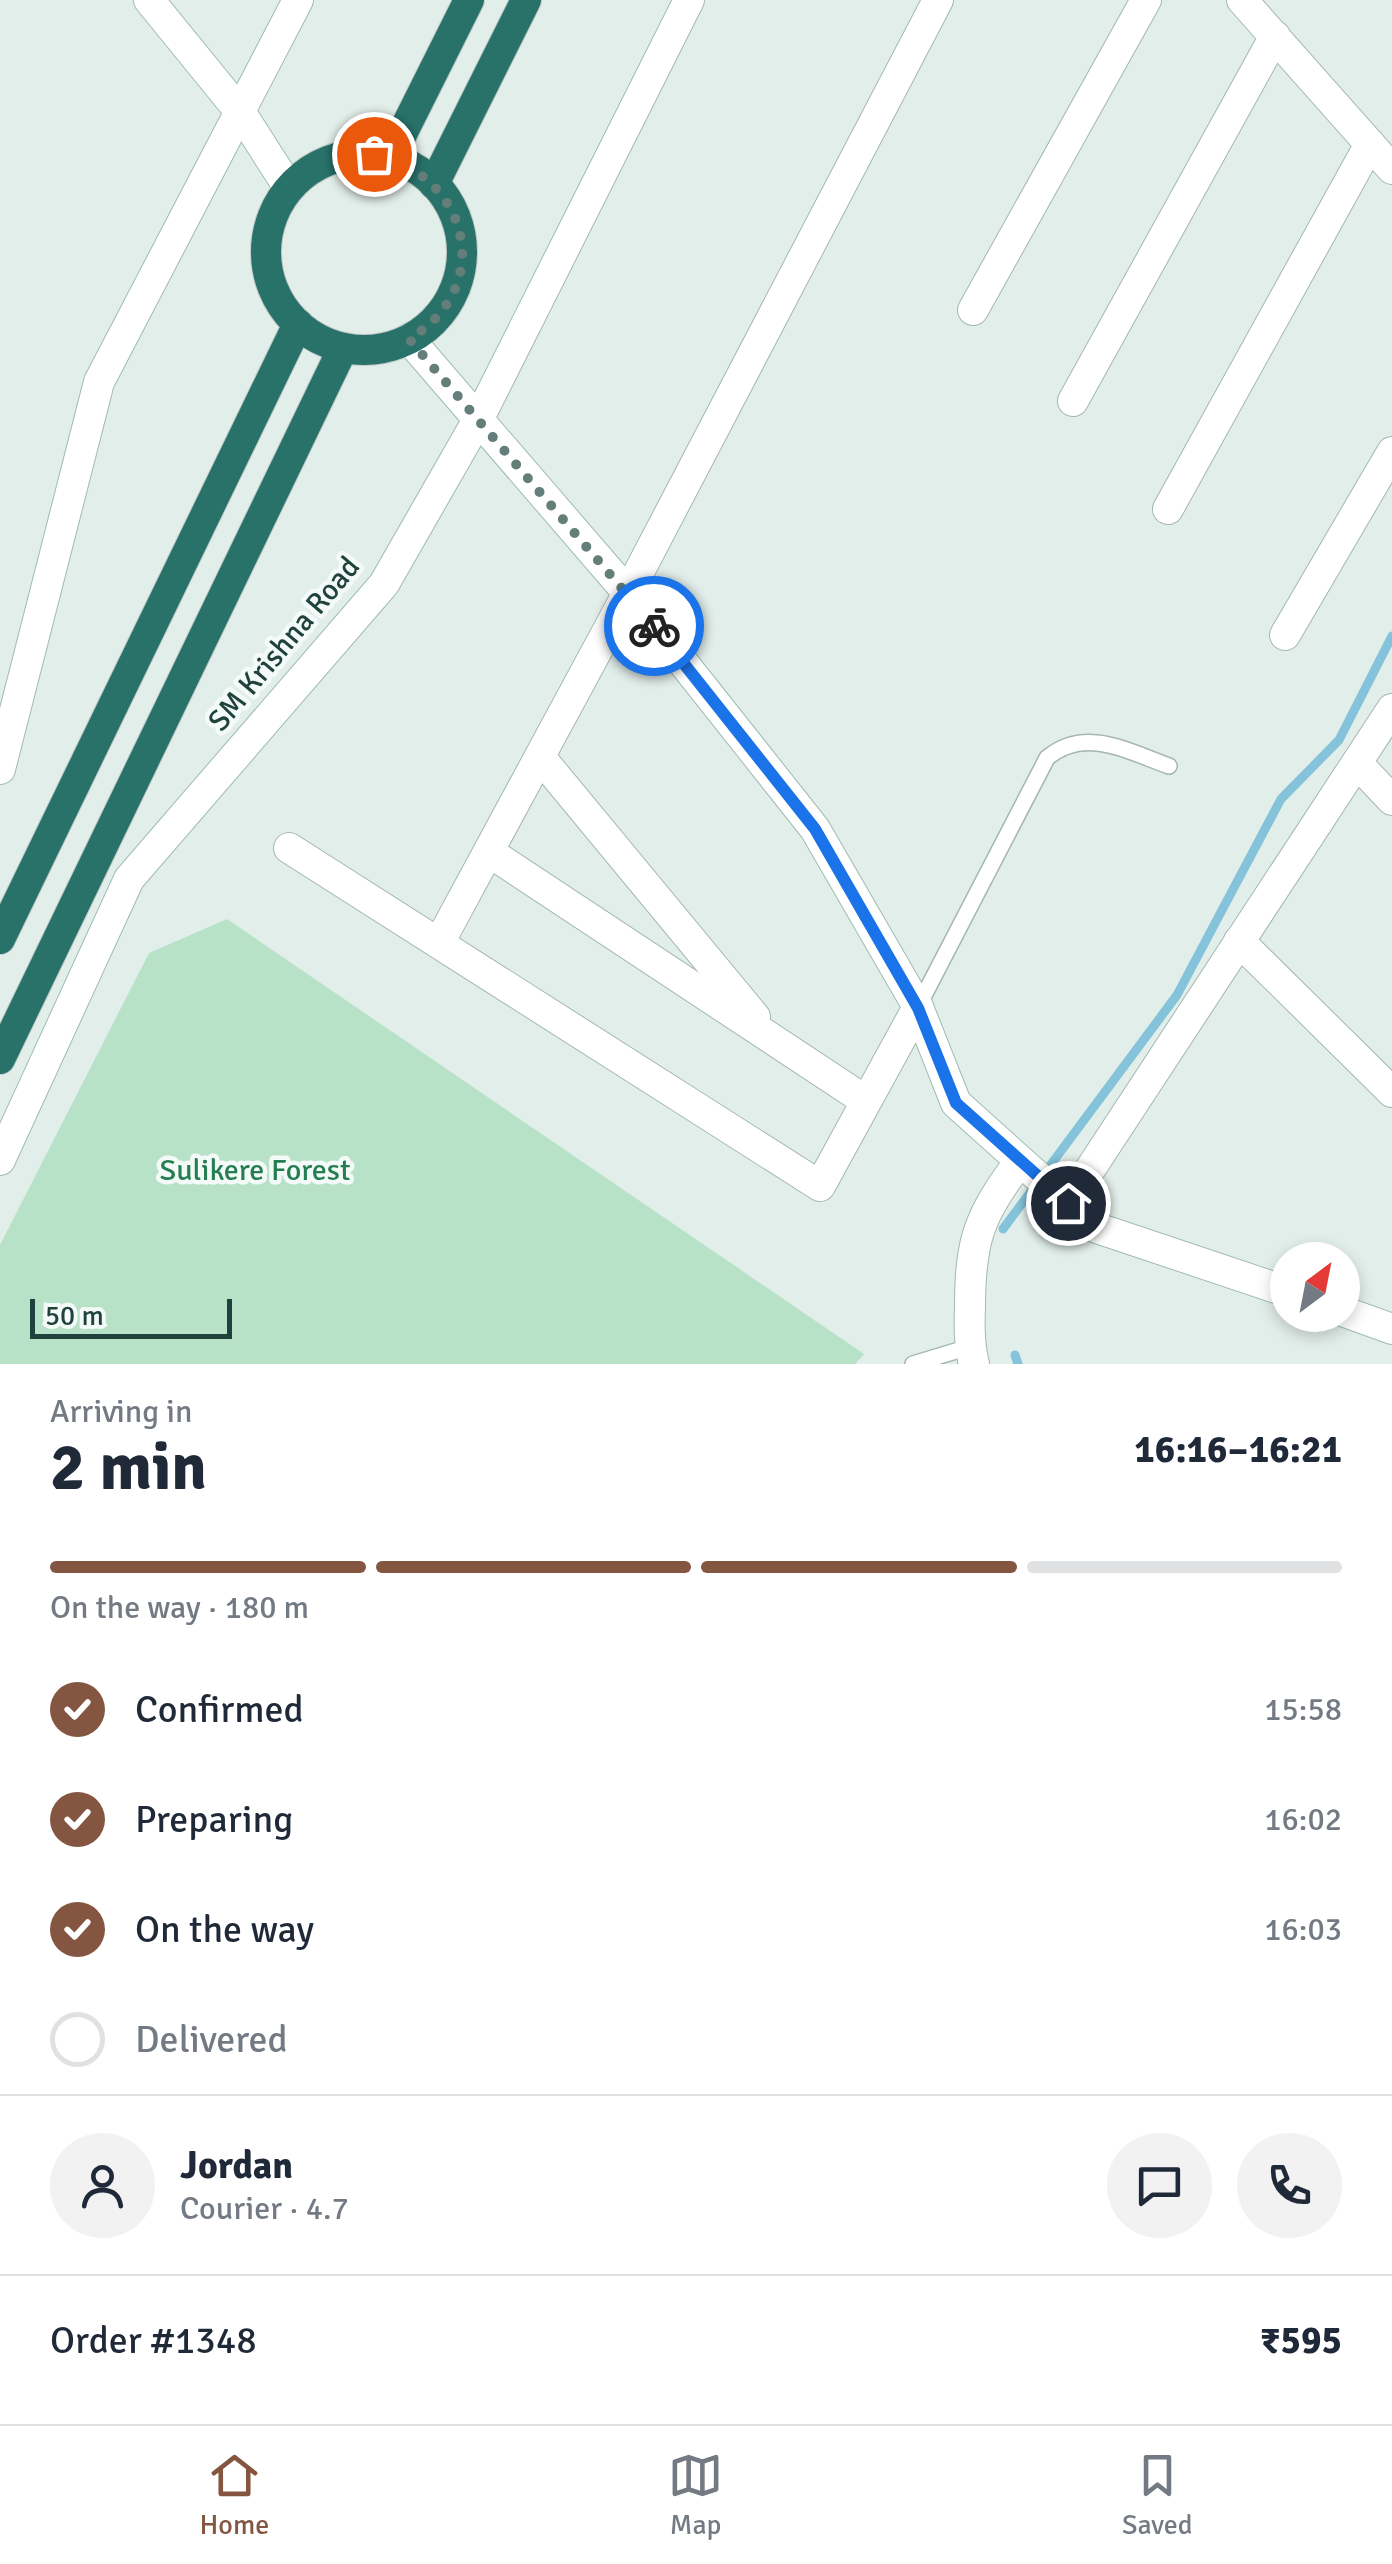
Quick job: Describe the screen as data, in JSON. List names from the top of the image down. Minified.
{"streets":{"highway":["SM Krishna Road"]},"parks":["Sulikere Forest"],"scale_bar":"50 m","north":"top right","page":{"scale":"50 m","heading":["2 min","Arriving in","16:16–16:21"],"panel":["Jordan","Courier · 4.7","Order #1348","₹595"],"bar":"On the way · 180 m","list":[["Confirmed","15:58"],["Preparing","16:02"],["On the way","16:03"],"Delivered"],"tabs":["Home","Map","Saved"]}}
